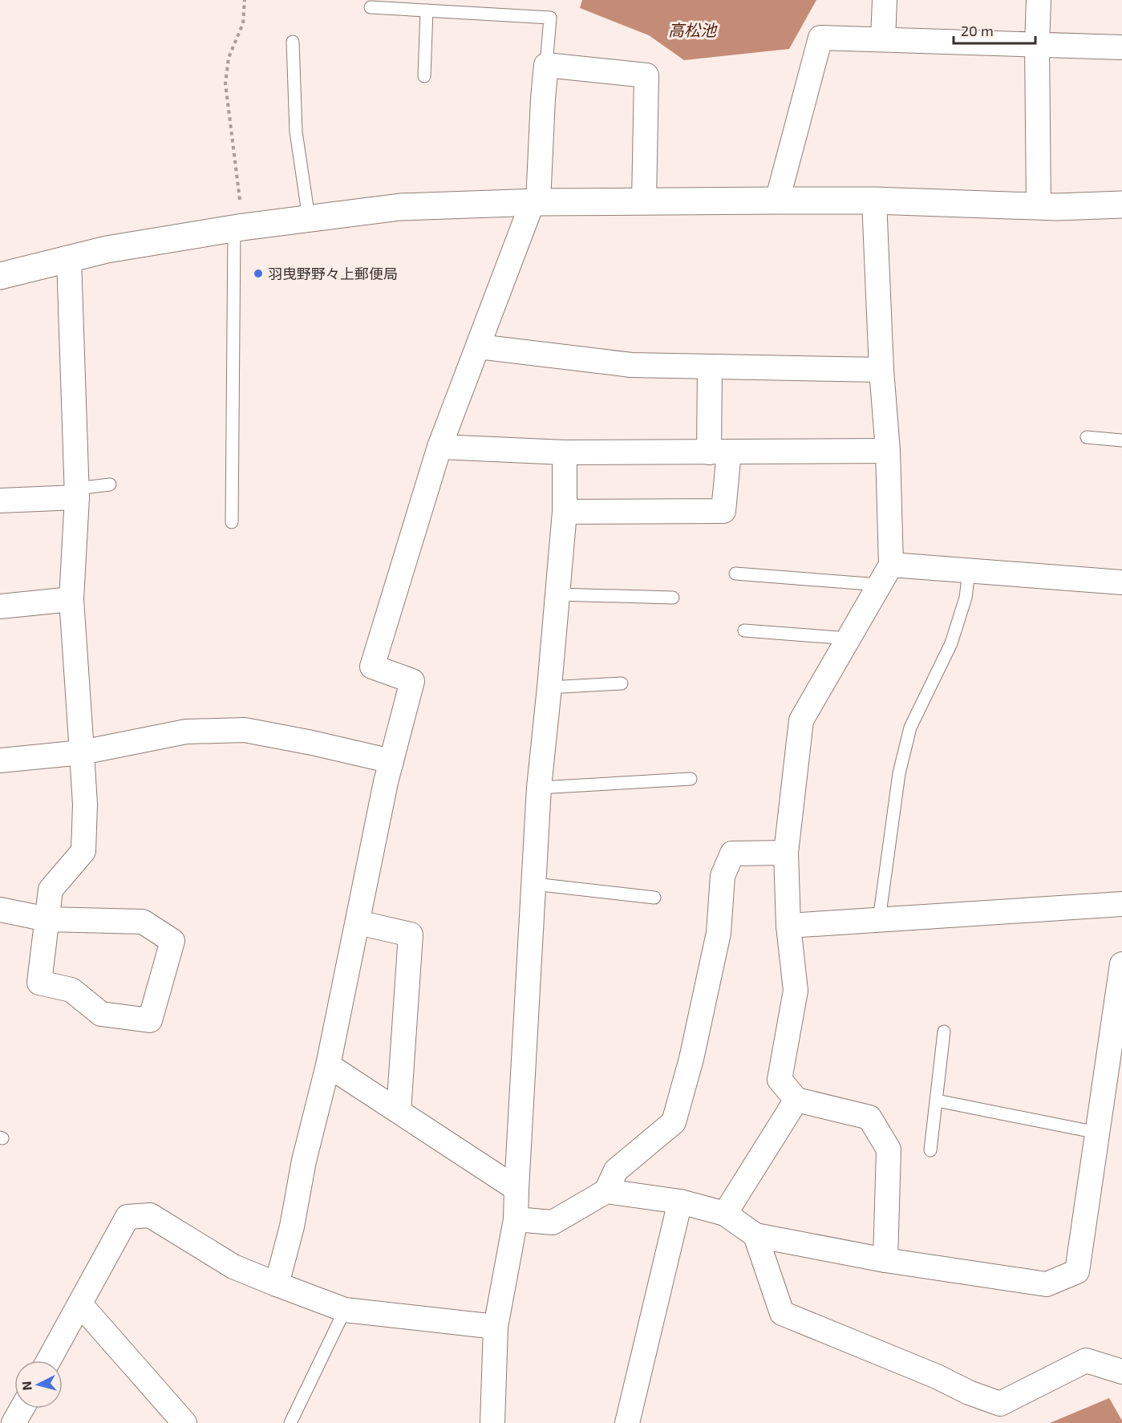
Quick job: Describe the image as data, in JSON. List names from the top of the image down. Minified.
{"water":["高松池"],"places":["羽曳野野々上郵便局"],"scale_bar":"20 m","north":"left"}
